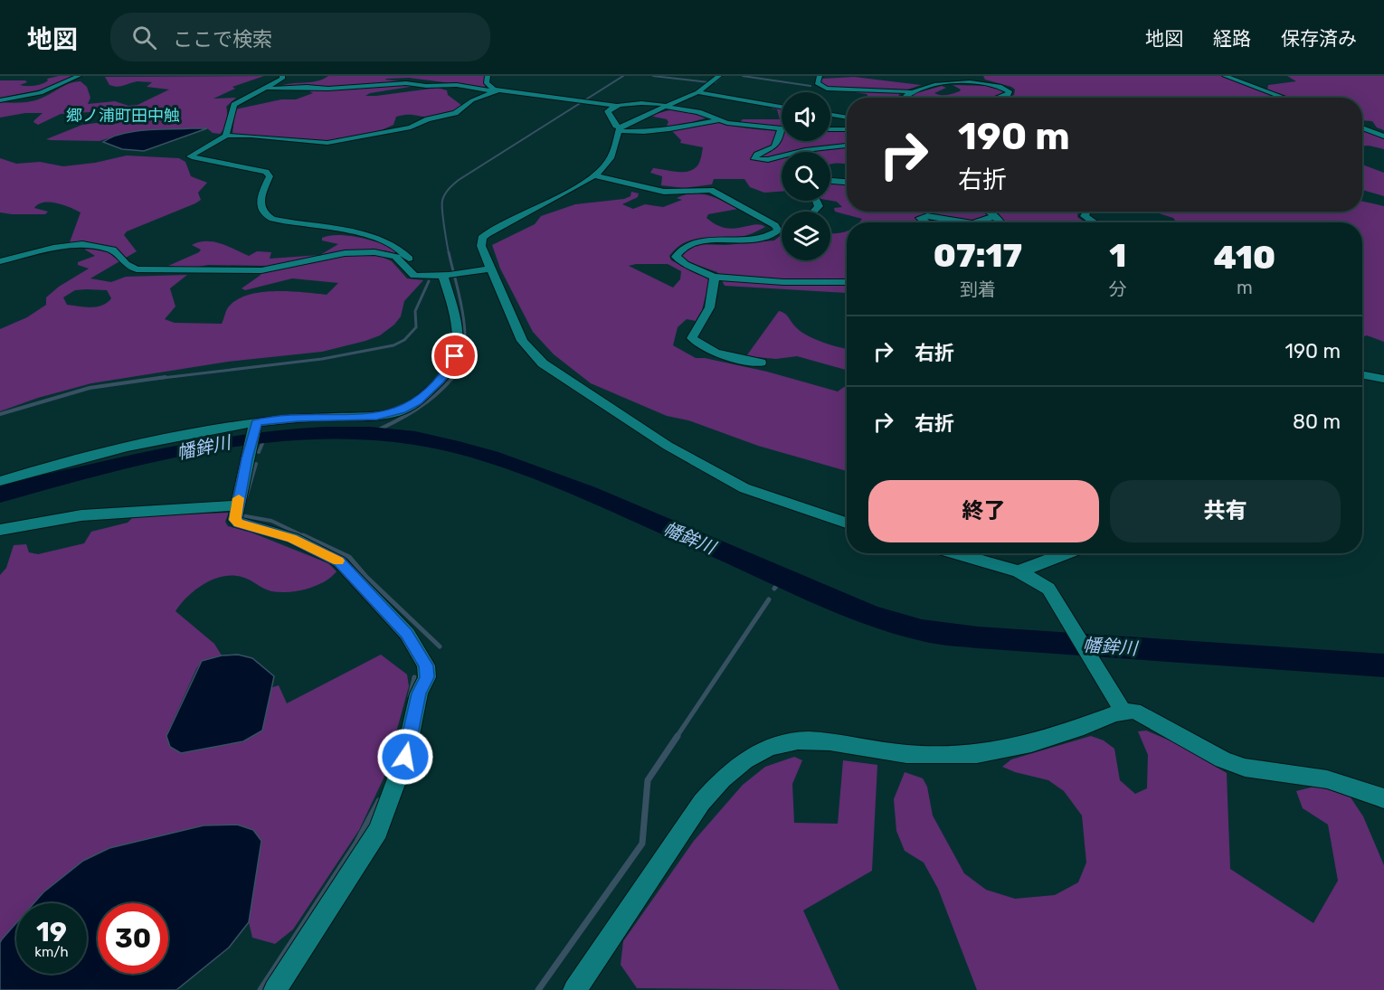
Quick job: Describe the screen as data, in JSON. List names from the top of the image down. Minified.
{"districts":["郷ノ浦町田中触"],"water":["幡鉾川"],"page":{"header":"地図","search":"ここで検索","nav":["地図","経路","保存済み"],"turn":["190 m","右折"],"eta":["07:17","到着","1","分","410","m"],"list":[{"name":"右折","value":"190 m"},{"name":"右折","value":"80 m"}],"buttons":["終了","共有"],"speed":"19 km/h","limit":"30"}}
